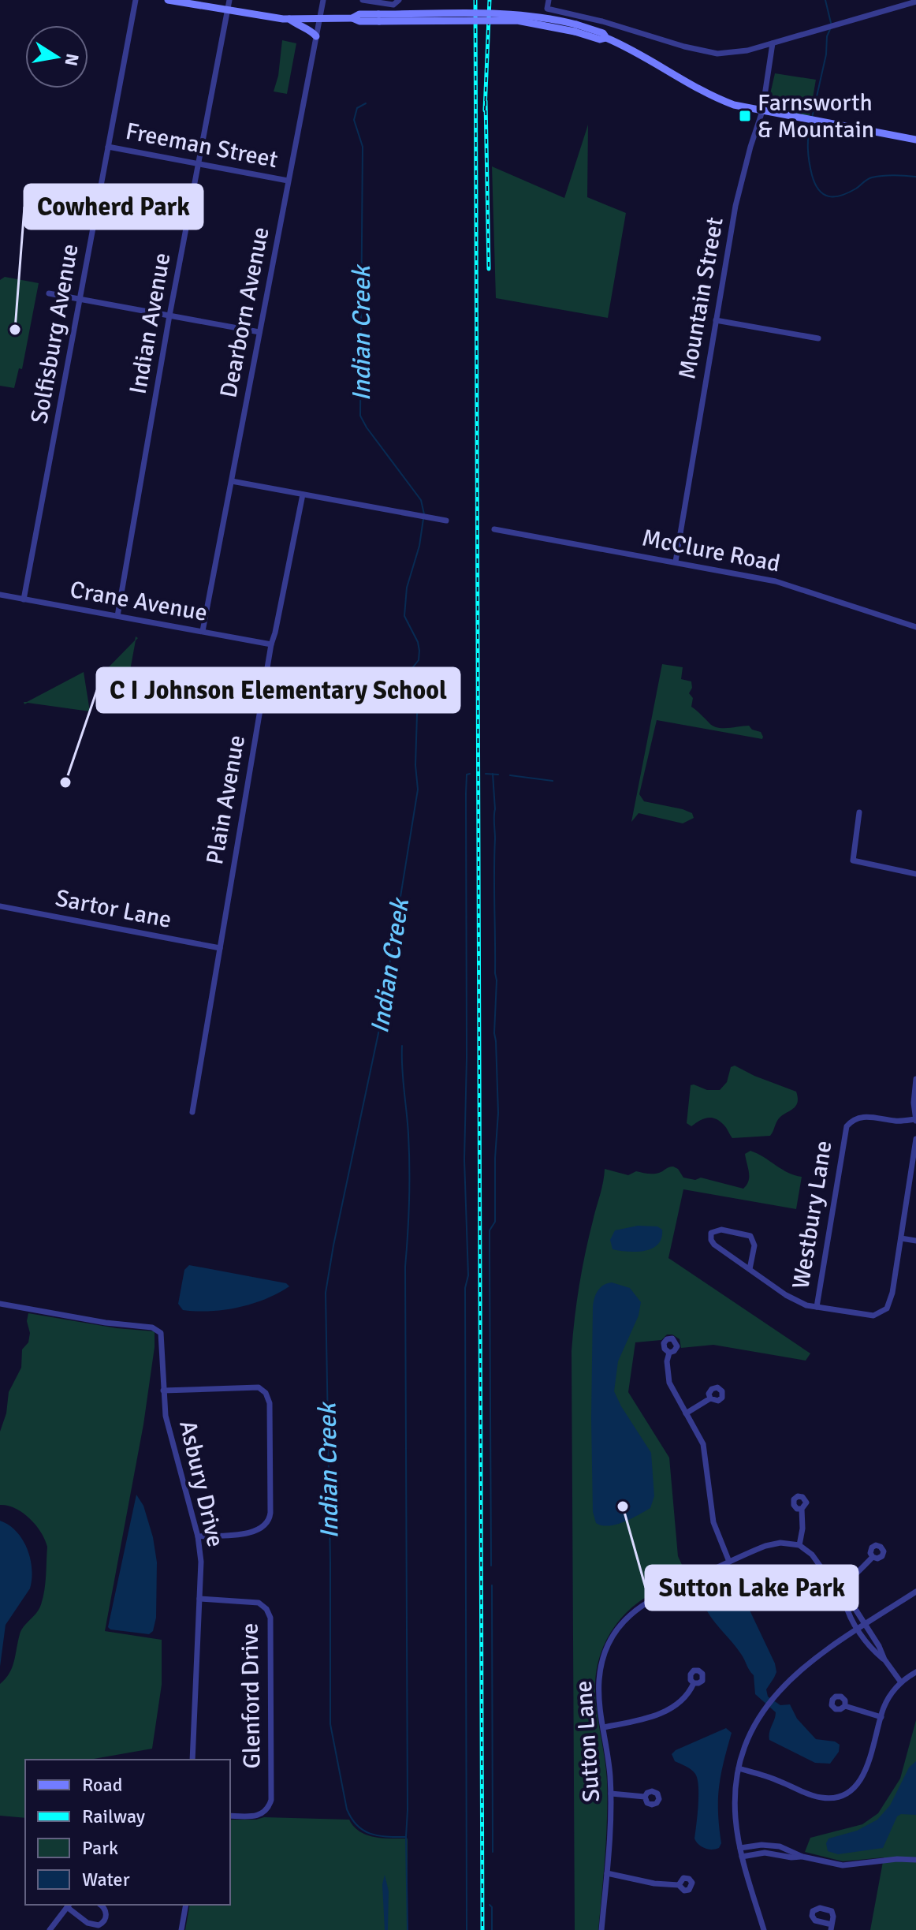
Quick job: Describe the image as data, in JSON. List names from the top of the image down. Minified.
{"streets":{"street":["Freeman Street","Mountain Street","Dearborn Avenue","Indian Avenue","Solfisburg Avenue","McClure Road","Crane Avenue","Plain Avenue","Sartor Lane","Westbury Lane","Asbury Drive","Glenford Drive","Sutton Lane"]},"crossings":[["Freeman Street","Dearborn Avenue"],["Freeman Street","Indian Avenue"],["Freeman Street","Solfisburg Avenue"],["Mountain Street","McClure Road"],["Dearborn Avenue","Crane Avenue"],["Indian Avenue","Crane Avenue"],["Solfisburg Avenue","Crane Avenue"],["Crane Avenue","Plain Avenue"],["Plain Avenue","Sartor Lane"],["Asbury Drive","Glenford Drive"]],"water":["Indian Creek"],"places":{"transit":["Farnsworth & Mountain"],"other":["Cowherd Park","C I Johnson Elementary School","Sutton Lake Park"]},"legend":["Road","Railway","Park","Water"],"north":"right"}
